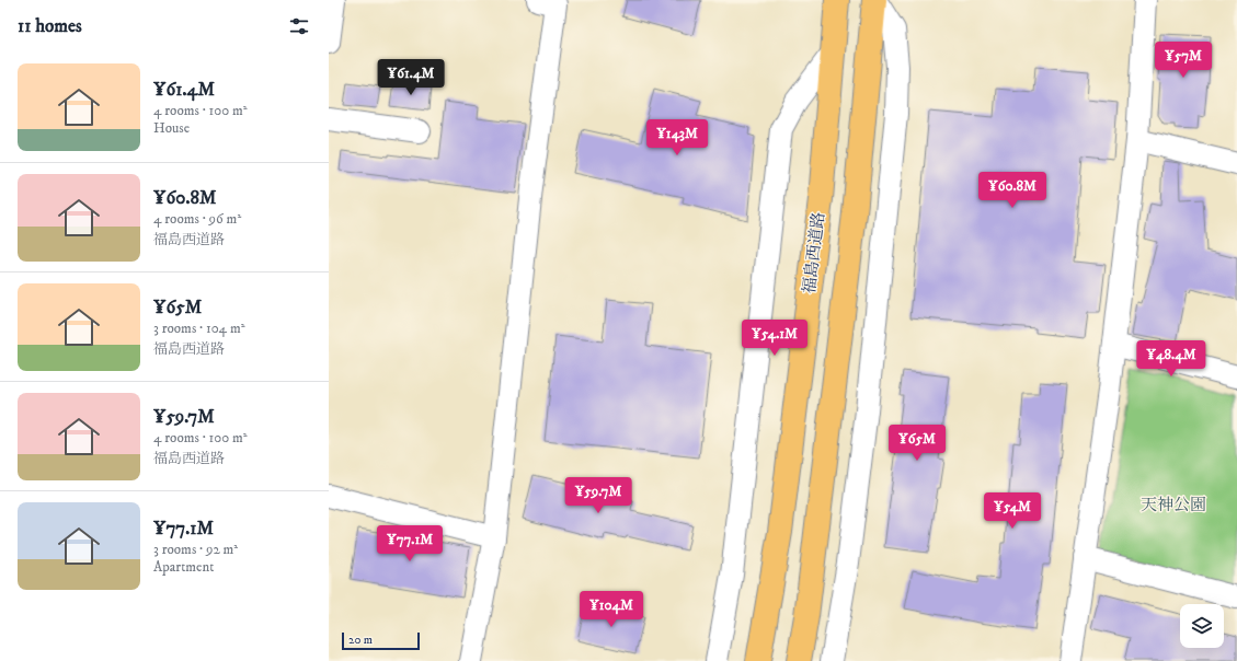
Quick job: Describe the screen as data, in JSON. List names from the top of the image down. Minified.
{"streets":{"highway":["福島西道路"]},"parks":["天神公園"],"scale_bar":"20 m","page":{"heading":"11 homes","price":["¥57M","¥61.4M","¥143M","¥60.8M","¥54.1M","¥48.4M","¥65M","¥59.7M","¥54M","¥77.1M","¥104M"],"list":[{"name":"¥61.4M","note":"4 rooms · 100 m² · House"},{"name":"¥60.8M","note":"4 rooms · 96 m² · 福島西道路"},{"name":"¥65M","note":"3 rooms · 104 m² · 福島西道路"},{"name":"¥59.7M","note":"4 rooms · 100 m² · 福島西道路"},{"name":"¥77.1M","note":"3 rooms · 92 m² · Apartment"}],"scale":"20 m"}}
